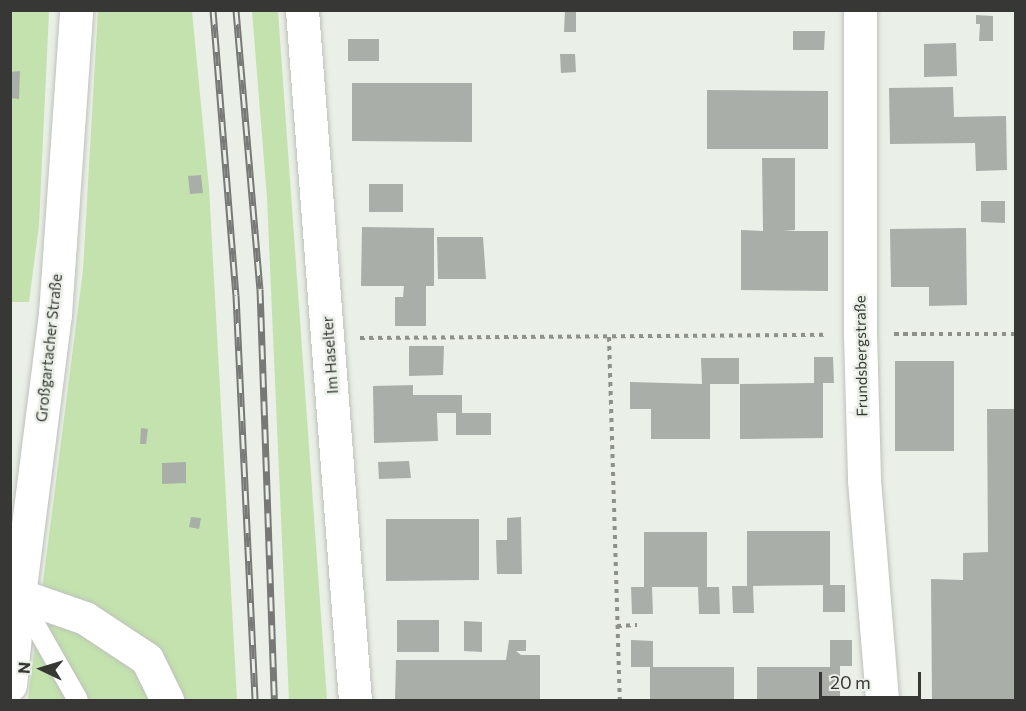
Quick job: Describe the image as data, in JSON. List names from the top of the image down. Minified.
{"streets":{"street":["Großgartacher Straße","Im Haselter","Frundsbergstraße"]},"scale_bar":"20 m","north":"left"}
